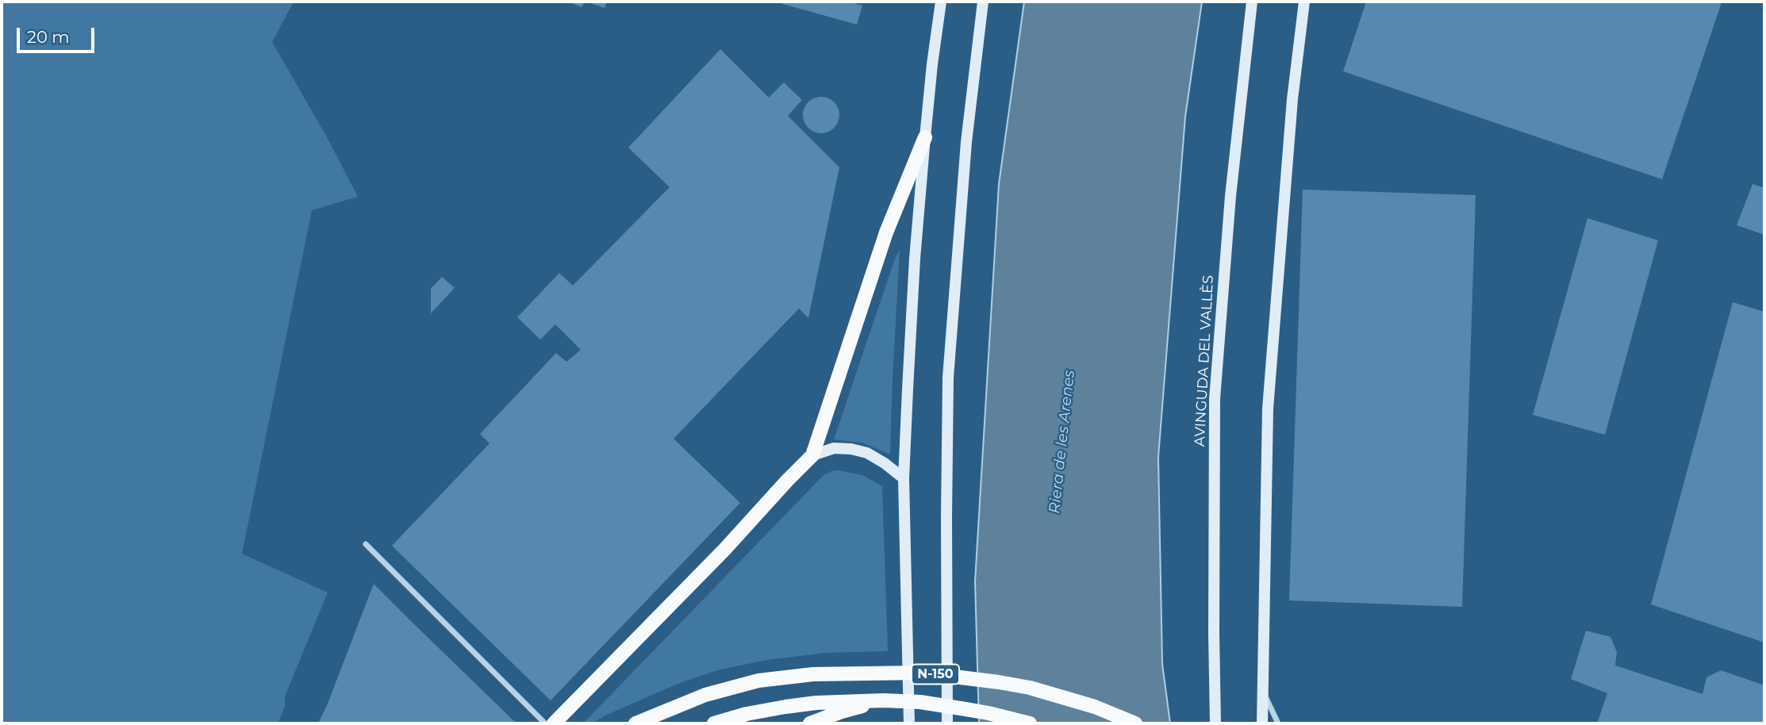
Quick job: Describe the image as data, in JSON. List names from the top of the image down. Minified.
{"streets":{"main road":["AVINGUDA DEL VALLÈS","N-150"]},"water":["Riera de les Arenes"],"scale_bar":"20 m"}
